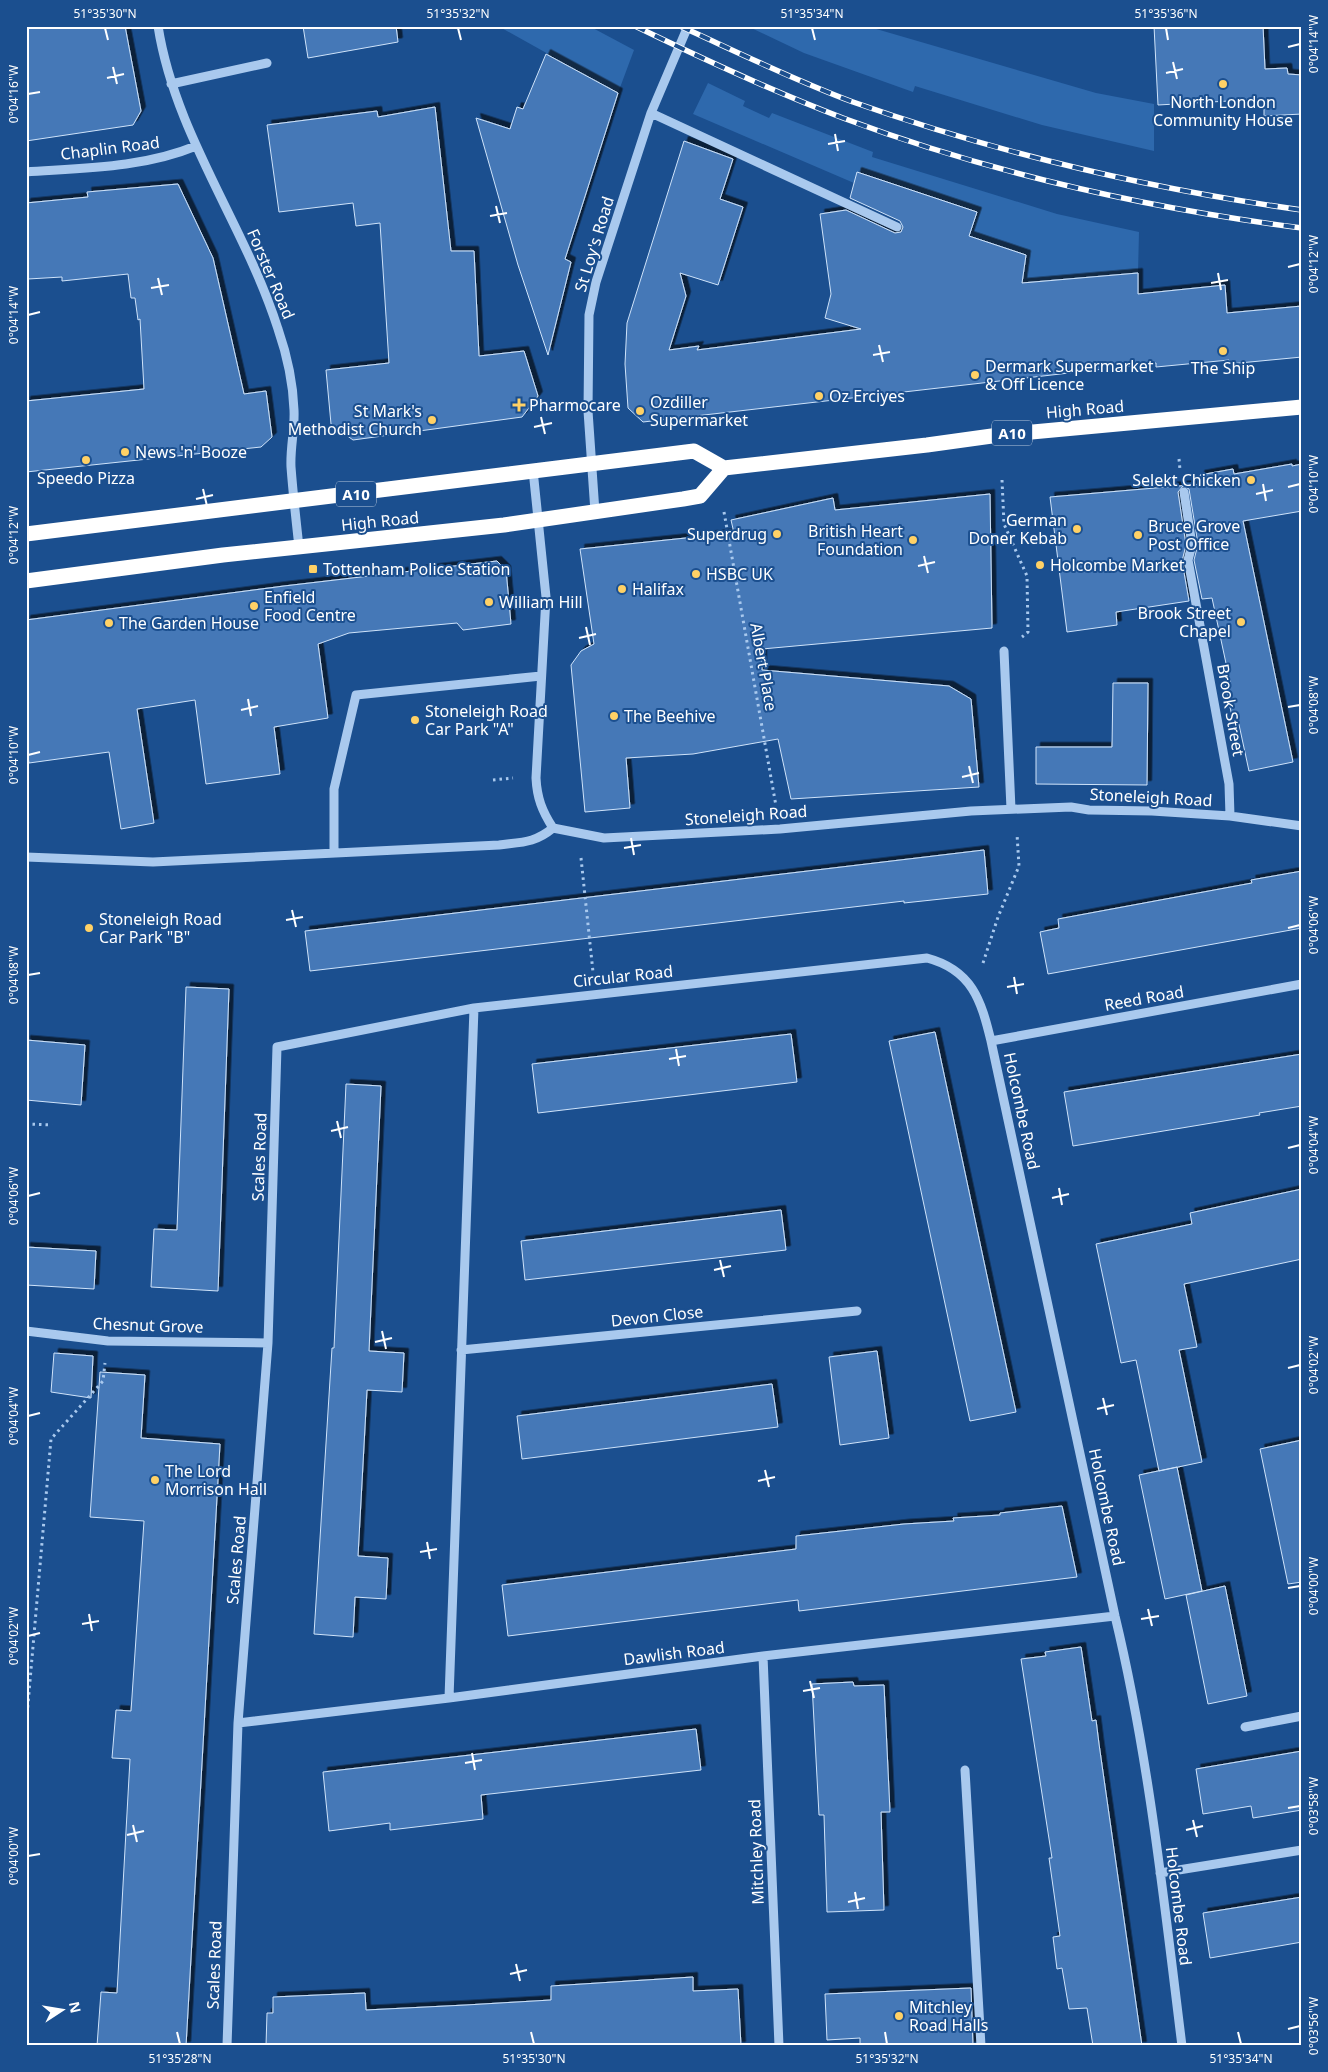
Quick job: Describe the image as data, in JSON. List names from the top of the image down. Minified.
{"streets":{"highway":["High Road","A10"],"street":["Chaplin Road","St Loy's Road","Forster Road","Brook Street","Stoneleigh Road","Circular Road","Reed Road","Holcombe Road","Scales Road","Devon Close","Chesnut Grove","Dawlish Road","Mitchley Road"],"path":["Albert Place"]},"crossings":[["Chaplin Road","Forster Road"],["St Loy's Road","High Road"],["Forster Road","High Road"],["Albert Place","Stoneleigh Road"],["Brook Street","Stoneleigh Road"],["Circular Road","Holcombe Road"],["Circular Road","Scales Road"],["Reed Road","Holcombe Road"],["Holcombe Road","Dawlish Road"],["Scales Road","Chesnut Grove"],["Scales Road","Dawlish Road"],["Dawlish Road","Mitchley Road"]],"places":{"other":["North London Community House","The Ship","Dermark Supermarket & Off Licence","Oz Erciyes","Ozdiller Supermarket","St Mark's Methodist Church","News 'n' Booze","Speedo Pizza","Selekt Chicken","German Doner Kebab","Superdrug","Bruce Grove Post Office","British Heart Foundation","Holcombe Market","HSBC UK","Halifax","William Hill","Enfield Food Centre","Brook Street Chapel","The Garden House","The Beehive","Stoneleigh Road Car Park \"A\"","Stoneleigh Road Car Park \"B\"","The Lord Morrison Hall","Mitchley Road Halls"],"health":["Pharmocare"],"transit":["Tottenham Police Station"]},"north":"right","coordinates":["51°35'30\"N","51°35'32\"N","51°35'34\"N","51°35'36\"N","0°04'14\"W","0°04'16\"W","0°04'12\"W","0°04'10\"W","0°04'08\"W","0°04'06\"W","0°04'04\"W","0°04'02\"W","0°04'00\"W","0°03'58\"W","0°03'56\"W","51°35'28\"N"]}
